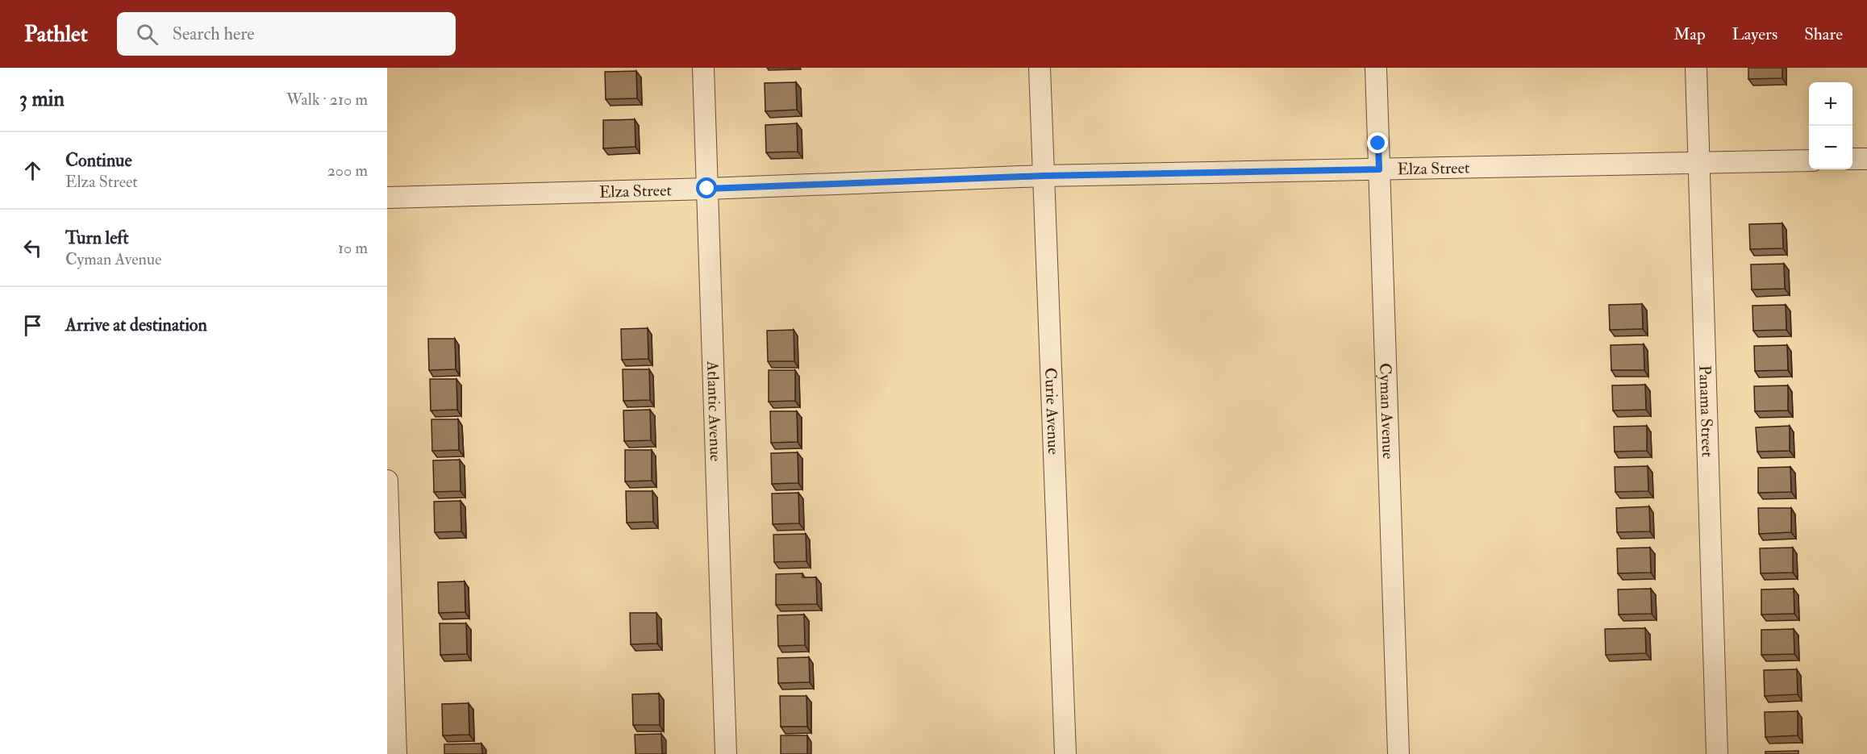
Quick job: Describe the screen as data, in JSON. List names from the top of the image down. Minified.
{"streets":{"street":["Elza Street","Atlantic Avenue","Cyman Avenue","Curie Avenue","Panama Street"]},"crossings":[["Elza Street","Atlantic Avenue"],["Elza Street","Cyman Avenue"],["Elza Street","Curie Avenue"],["Elza Street","Panama Street"]],"page":{"header":"Pathlet","search":"Search here","nav":["Map","Layers","Share"],"heading":["3 min","Walk · 210 m"],"map_buttons":["+","−"],"list":[["Continue","Elza Street","200 m"],["Turn left","Cyman Avenue","10 m"],"Arrive at destination"]}}
